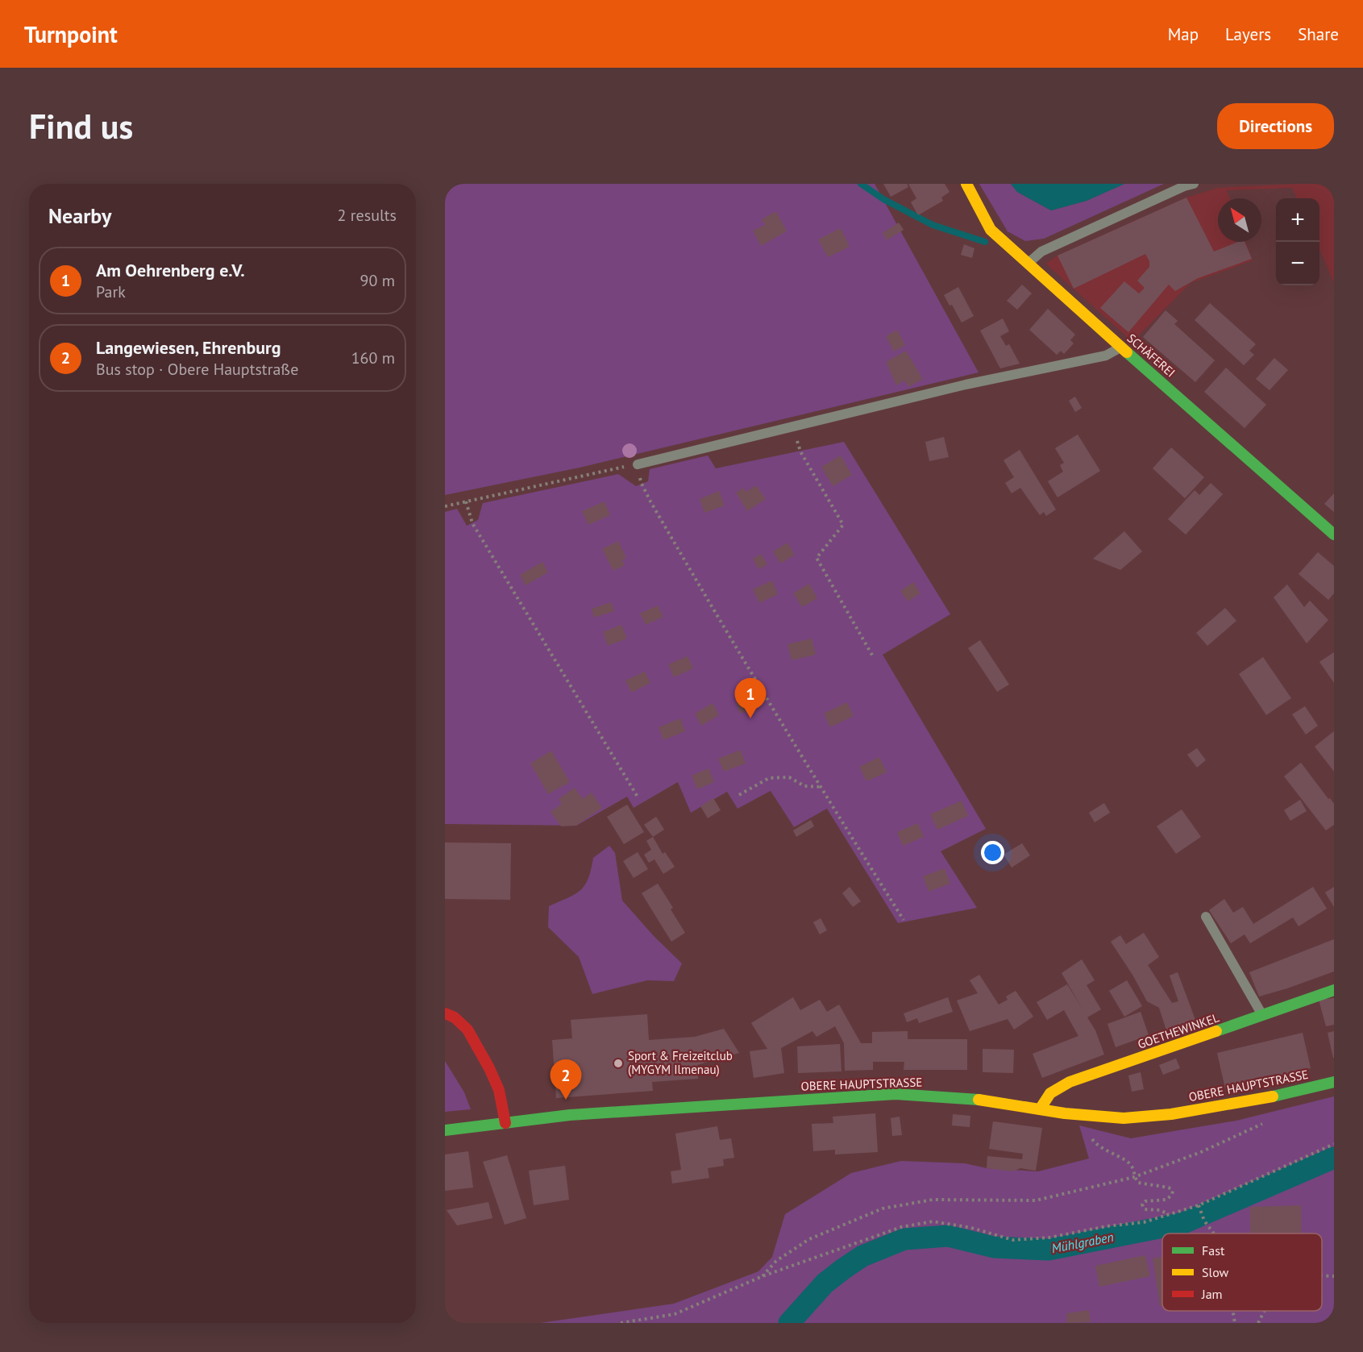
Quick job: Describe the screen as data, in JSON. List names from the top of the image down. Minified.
{"streets":{"street":["SCHÄFEREI","GOETHEWINKEL","OBERE HAUPTSTRASSE"]},"crossings":[["GOETHEWINKEL","OBERE HAUPTSTRASSE"]],"water":["Mühlgraben"],"places":["Sport & Freizeitclub (MYGYM Ilmenau)"],"legend":["Fast","Slow","Jam"],"north":"top left","page":{"header":"Turnpoint","nav":["Map","Layers","Share"],"buttons":"Directions","title":"Find us","heading":["Nearby","2 results"],"map_buttons":["+","−"],"list":[{"mark":"1","name":"Am Oehrenberg e.V.","note":"Park","value":"90 m"},{"mark":"2","name":"Langewiesen, Ehrenburg","note":"Bus stop · Obere Hauptstraße","value":"160 m"}],"pins":["1","2"]}}
